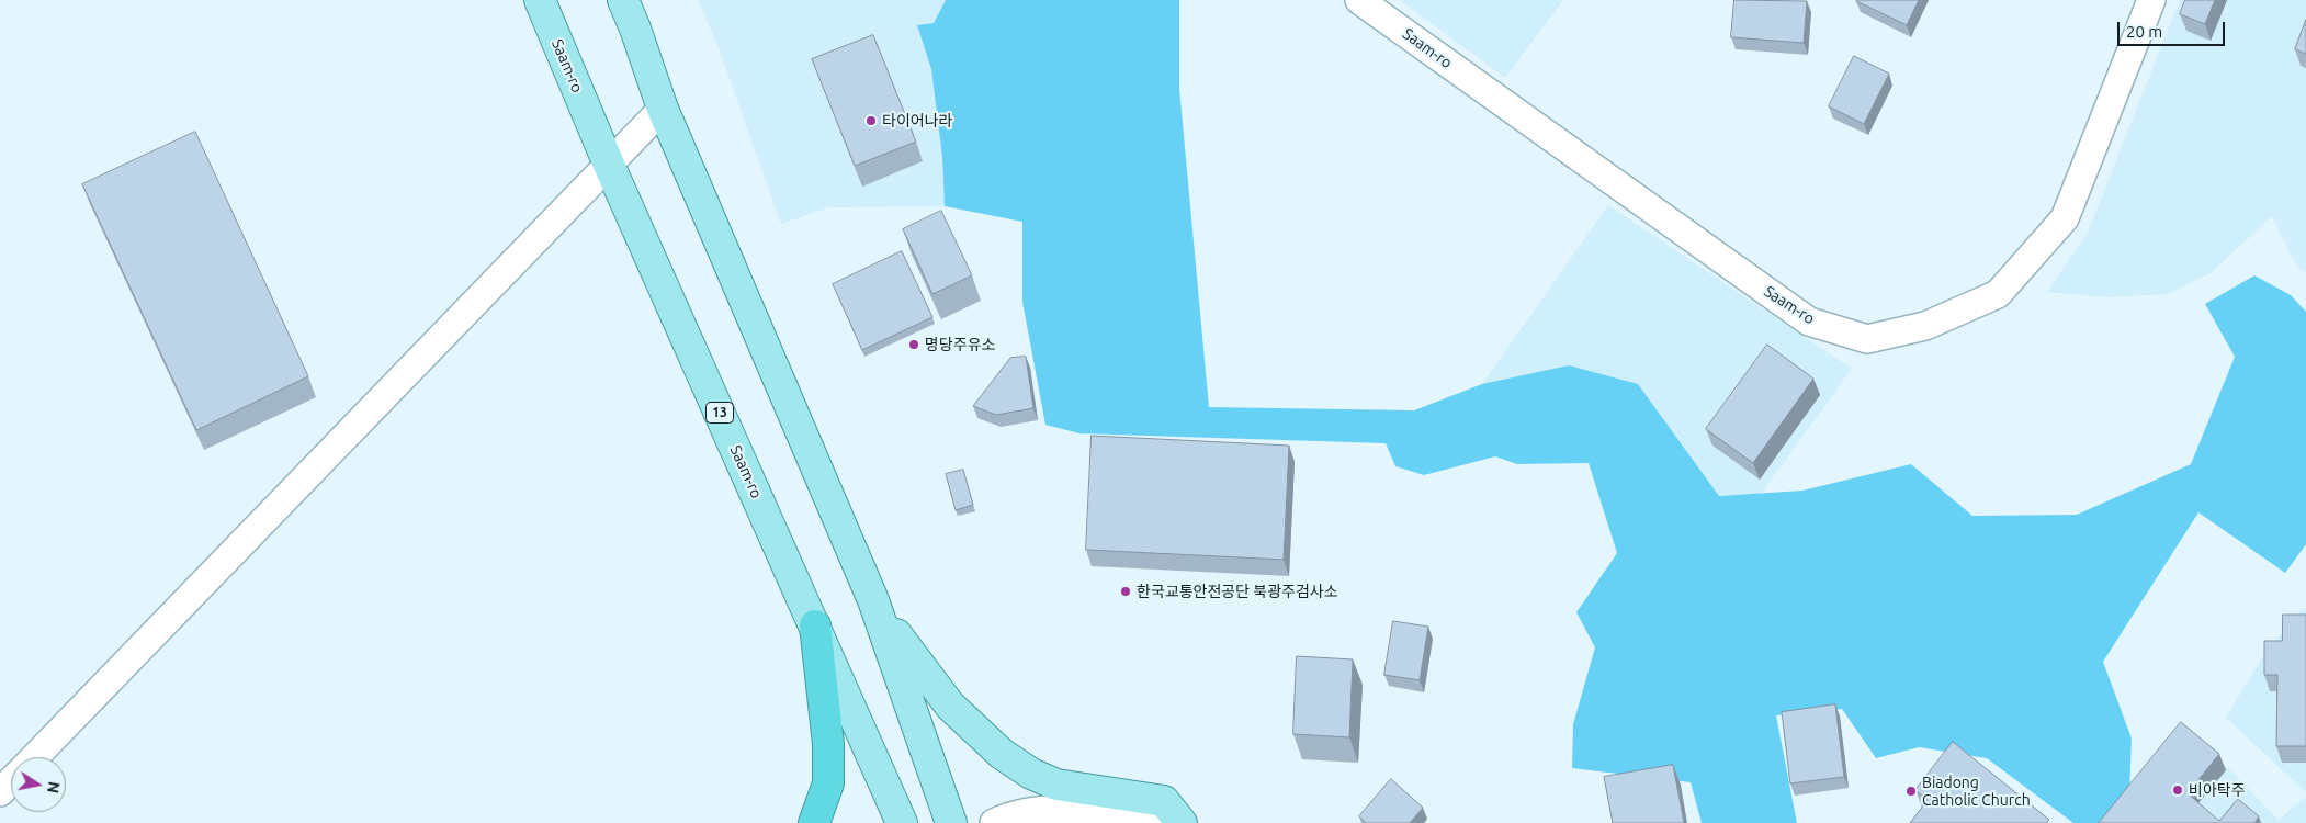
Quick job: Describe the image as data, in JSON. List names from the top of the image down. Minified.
{"streets":{"main road":["Saam-ro","13"]},"places":["타이어나라","명당주유소","한국교통안전공단 북광주검사소","비아탁주","Biadong Catholic Church"],"scale_bar":"20 m","north":"right"}
